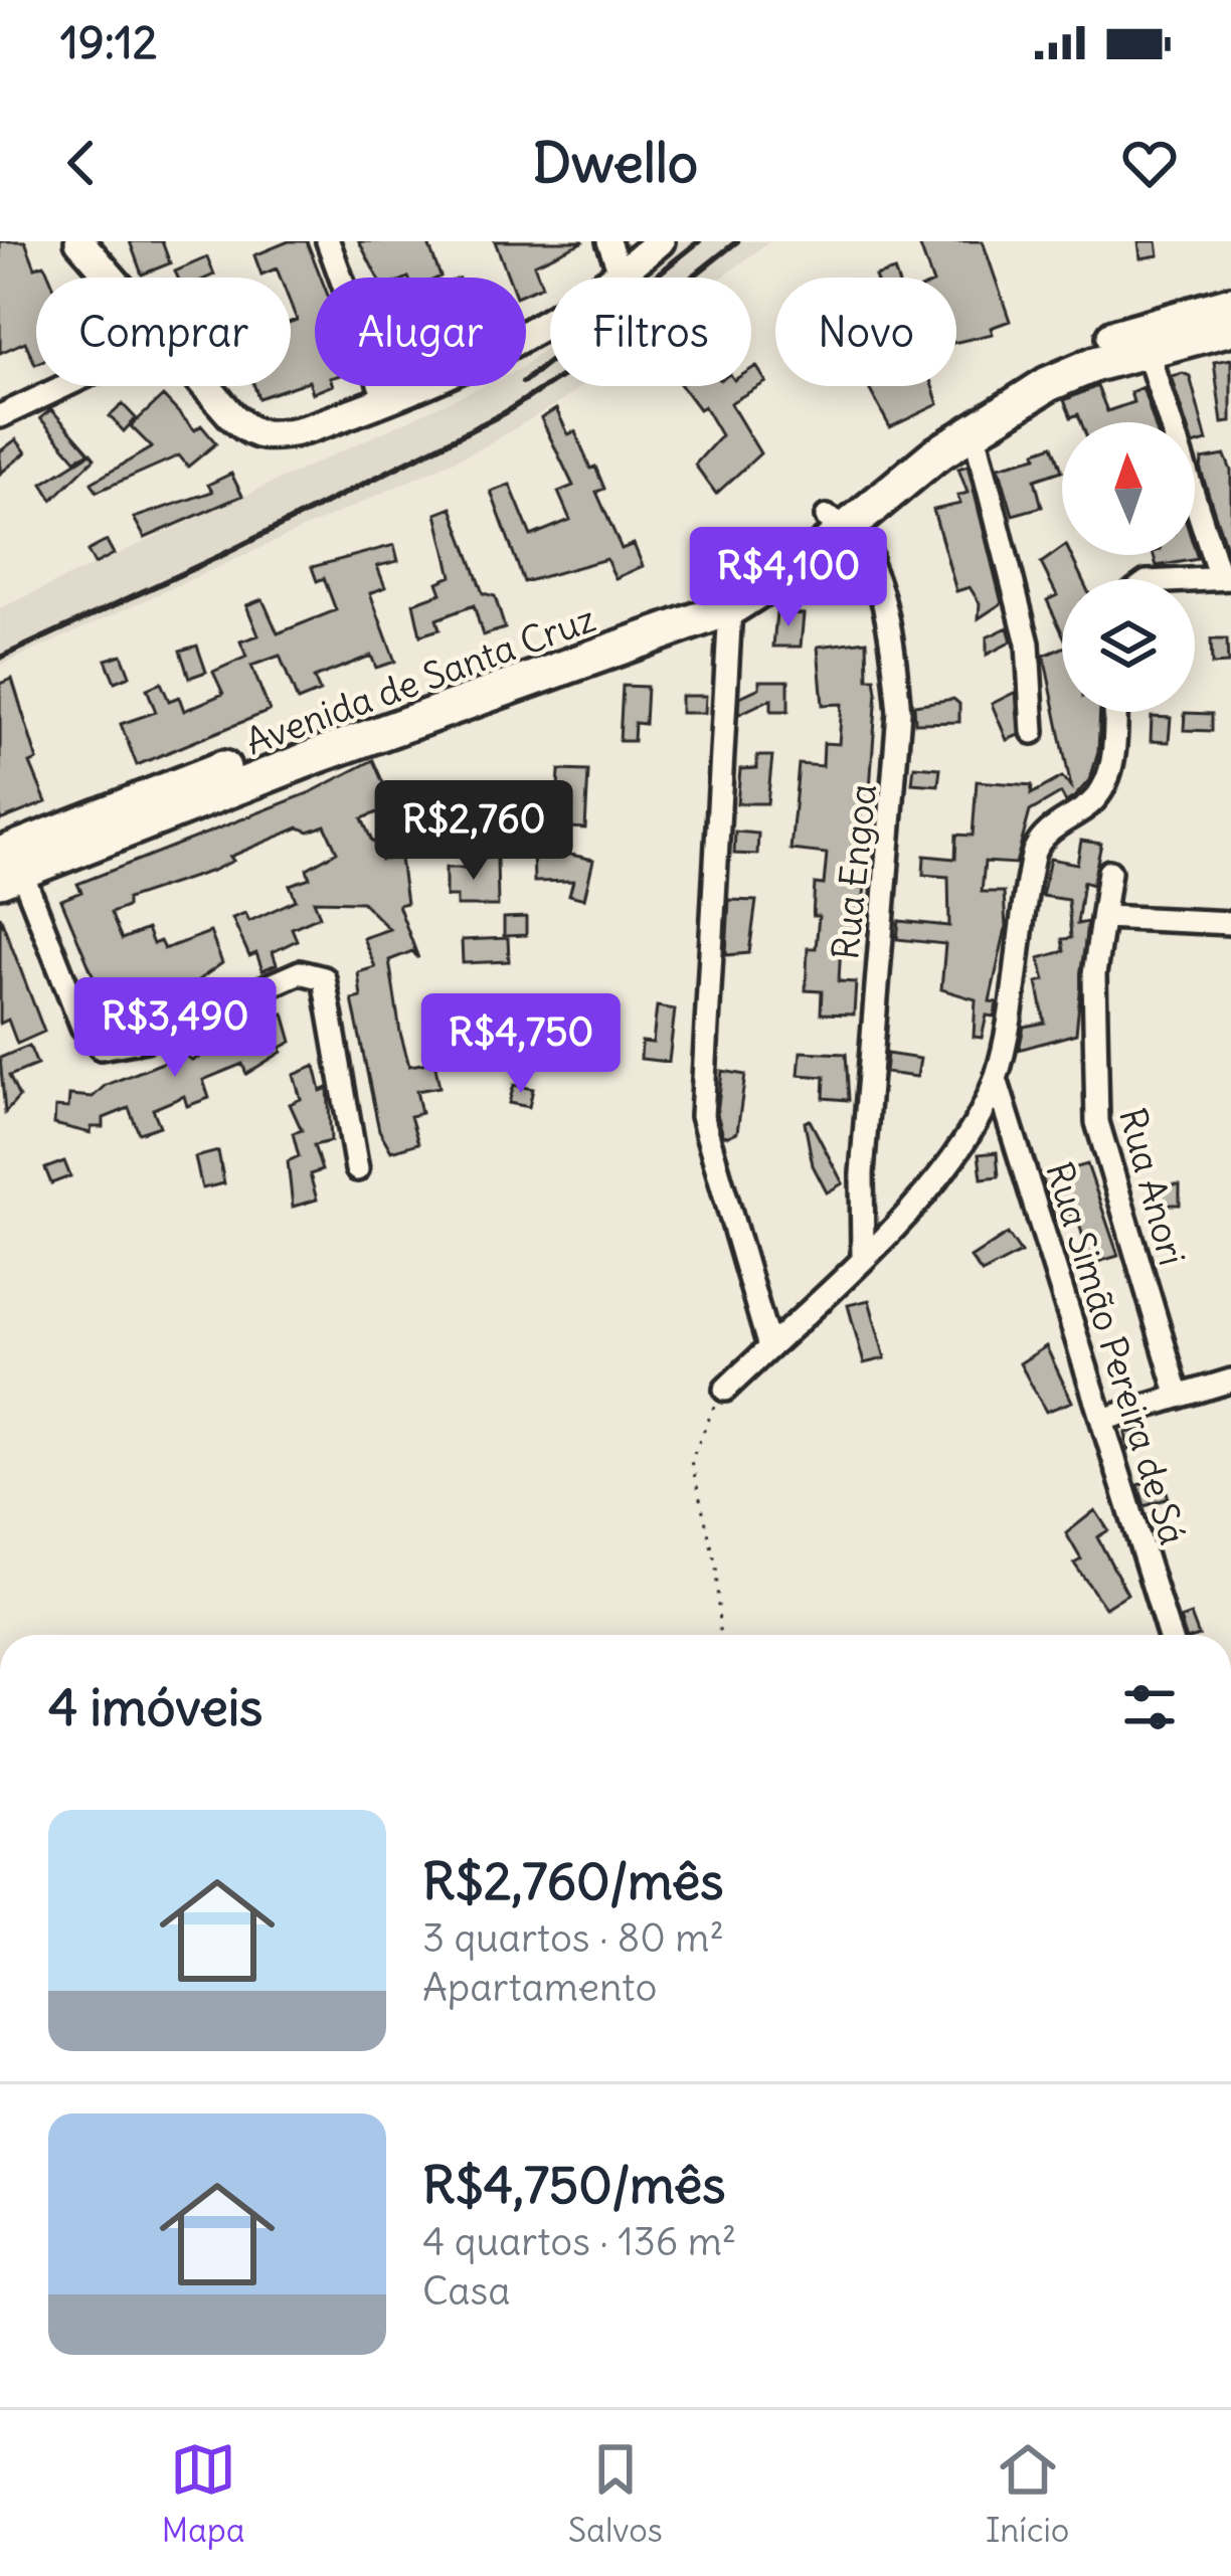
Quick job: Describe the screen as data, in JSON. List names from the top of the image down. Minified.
{"streets":{"main road":["Avenida de Santa Cruz"],"street":["Rua Engoa","Rua Anori","Rua Simão Pereira de Sá"]},"crossings":[["Avenida de Santa Cruz","Rua Engoa"]],"north":"top","page":{"status":"19:12","header":"Dwello","chip":["Comprar","Alugar","Filtros","Novo"],"price":["R$4,100","R$2,760","R$3,490","R$4,750"],"heading":"4 imóveis","list":[{"name":"R$2,760/mês","note":"3 quartos · 80 m² · Apartamento"},{"name":"R$4,750/mês","note":"4 quartos · 136 m² · Casa"}],"tabs":["Mapa","Salvos","Início"]}}
